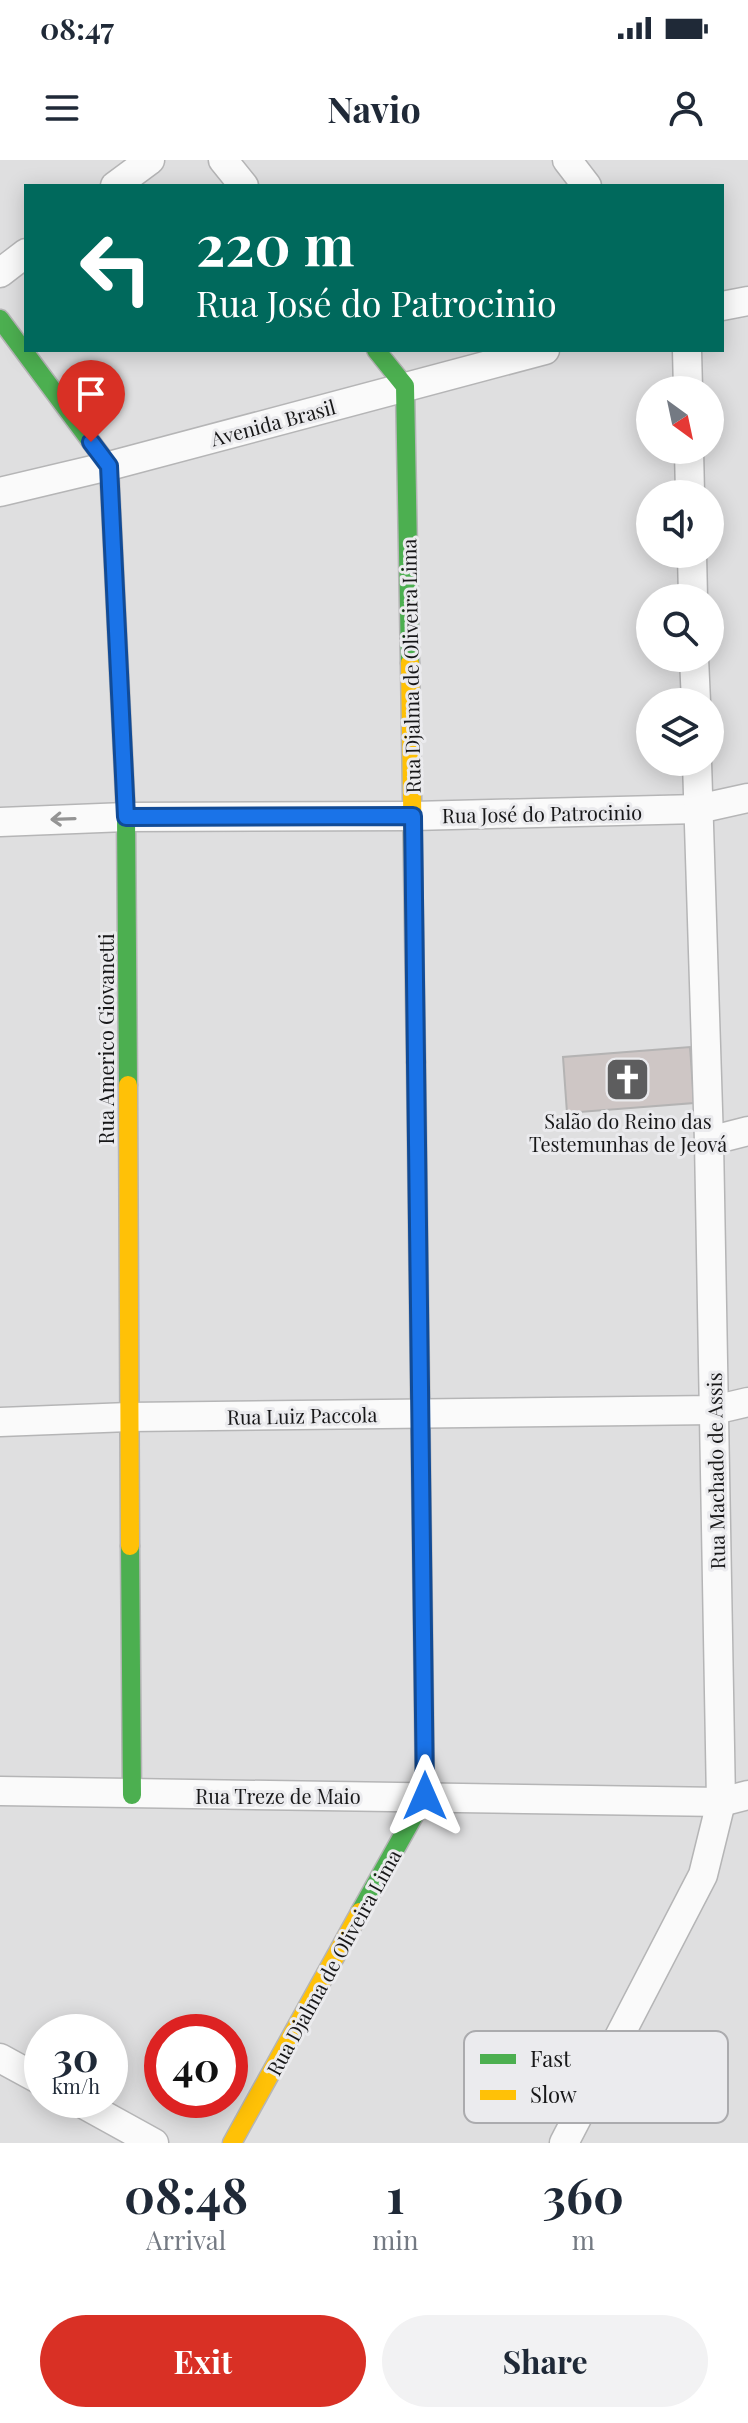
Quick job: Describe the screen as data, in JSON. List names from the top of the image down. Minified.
{"streets":{"street":["Avenida Brasil","Rua Djalma de Oliveira Lima","Rua José do Patrocinio","Rua Americo Giovanetti","Rua Luiz Paccola","Rua Machado de Assis","Rua Treze de Maio"]},"crossings":[["Avenida Brasil","Rua Djalma de Oliveira Lima"],["Avenida Brasil","Rua Americo Giovanetti"],["Rua Djalma de Oliveira Lima","Rua José do Patrocinio"],["Rua Djalma de Oliveira Lima","Rua Luiz Paccola"],["Rua Djalma de Oliveira Lima","Rua Treze de Maio"],["Rua José do Patrocinio","Rua Americo Giovanetti"],["Rua José do Patrocinio","Rua Machado de Assis"],["Rua Americo Giovanetti","Rua Luiz Paccola"],["Rua Americo Giovanetti","Rua Treze de Maio"],["Rua Luiz Paccola","Rua Machado de Assis"],["Rua Machado de Assis","Rua Treze de Maio"]],"places":{"church":["Salão do Reino das Testemunhas de Jeová"]},"legend":["Fast","Slow"],"north":"bottom right","page":{"status":"08:47","header":"Navio","turn":["220 m","Rua José do Patrocinio"],"speed":"30 km/h","limit":"40","eta":["08:48","Arrival","1","min","360","m"],"buttons":["Exit","Share"]}}
